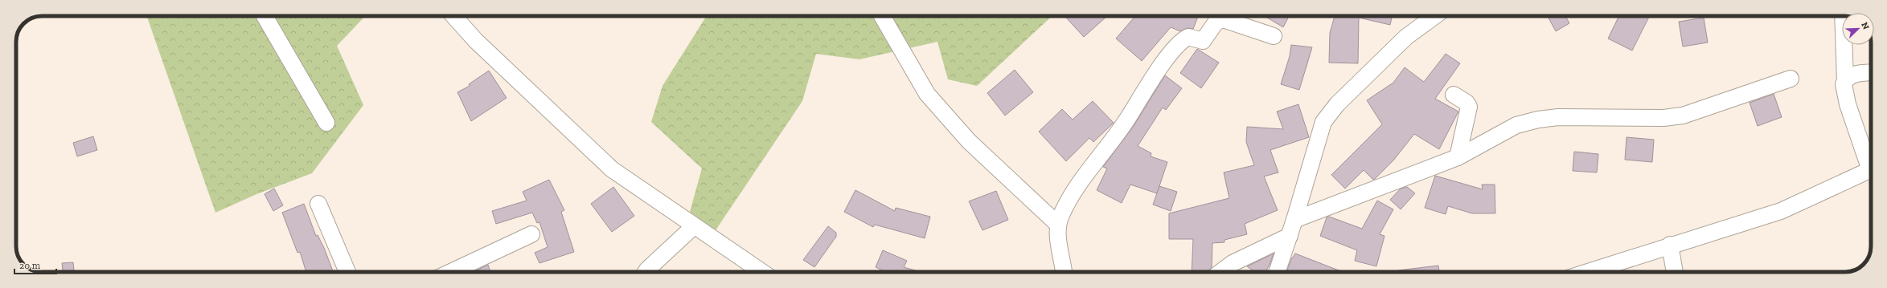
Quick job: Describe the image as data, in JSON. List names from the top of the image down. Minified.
{"scale_bar":"20 m","north":"top right"}
